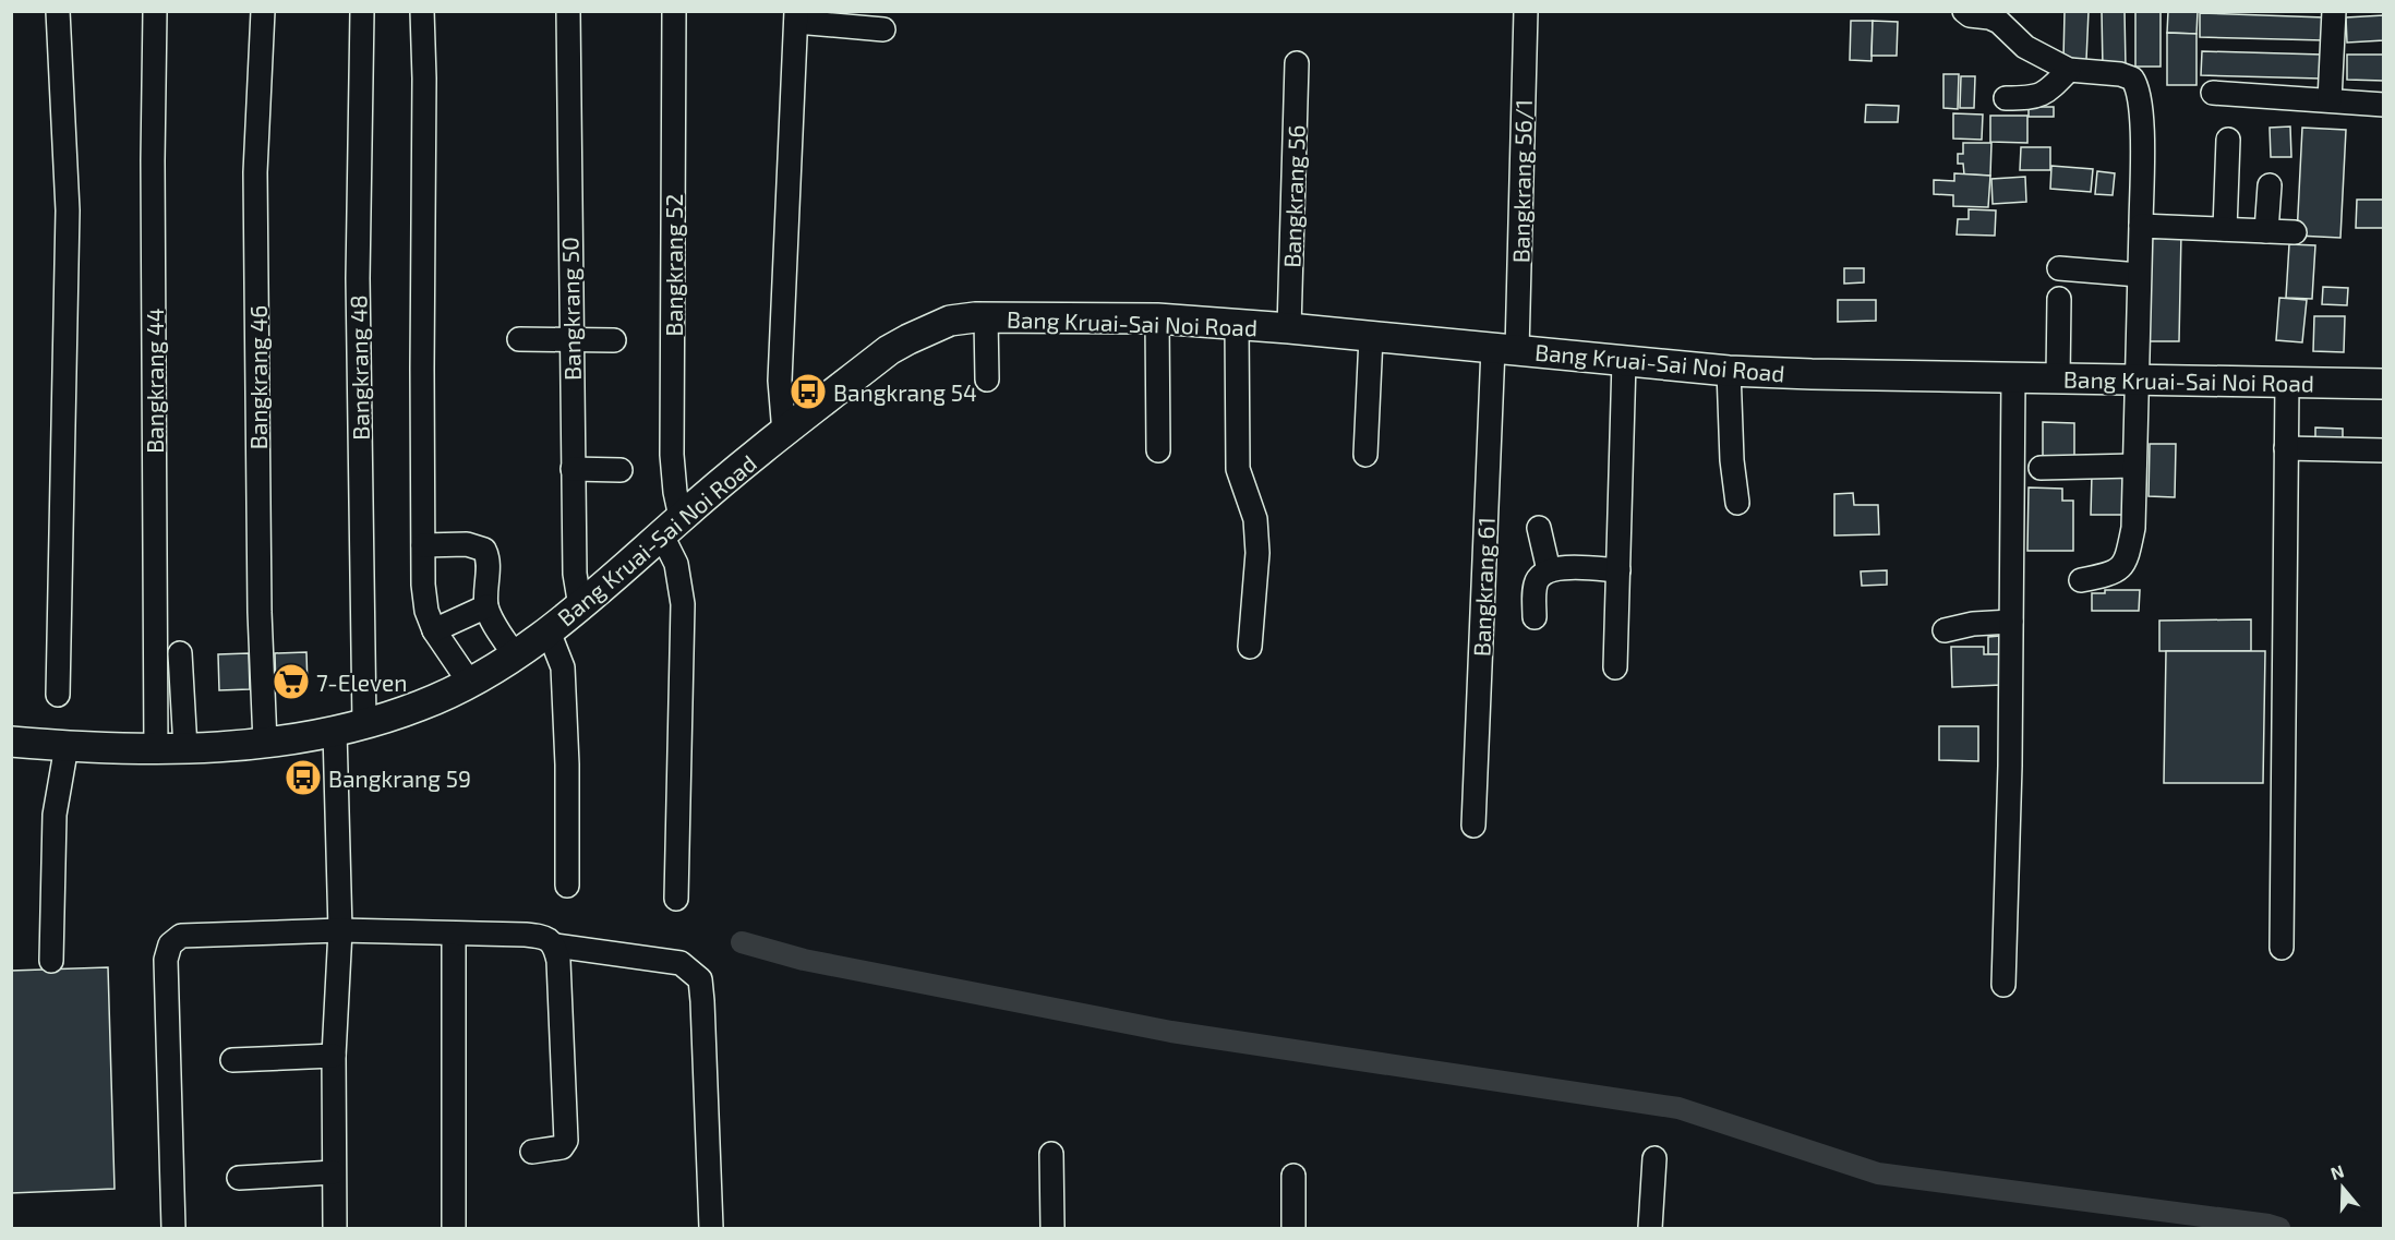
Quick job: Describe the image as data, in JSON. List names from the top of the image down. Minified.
{"streets":{"main road":["Bang Kruai-Sai Noi Road"],"street":["Bangkrang 56/1","Bangkrang 56","Bangkrang 52","Bangkrang 50","Bangkrang 48","Bangkrang 46","Bangkrang 44","Bangkrang 61"]},"crossings":[["Bangkrang 56/1","Bang Kruai-Sai Noi Road"],["Bangkrang 56/1","Bangkrang 61"],["Bangkrang 56","Bang Kruai-Sai Noi Road"],["Bangkrang 52","Bang Kruai-Sai Noi Road"],["Bangkrang 50","Bang Kruai-Sai Noi Road"],["Bang Kruai-Sai Noi Road","Bangkrang 48"],["Bang Kruai-Sai Noi Road","Bangkrang 46"],["Bang Kruai-Sai Noi Road","Bangkrang 44"],["Bang Kruai-Sai Noi Road","Bangkrang 61"]],"places":{"bus stop":["Bangkrang 54","Bangkrang 59"],"supermarket":["7-Eleven"]},"north":"top"}
